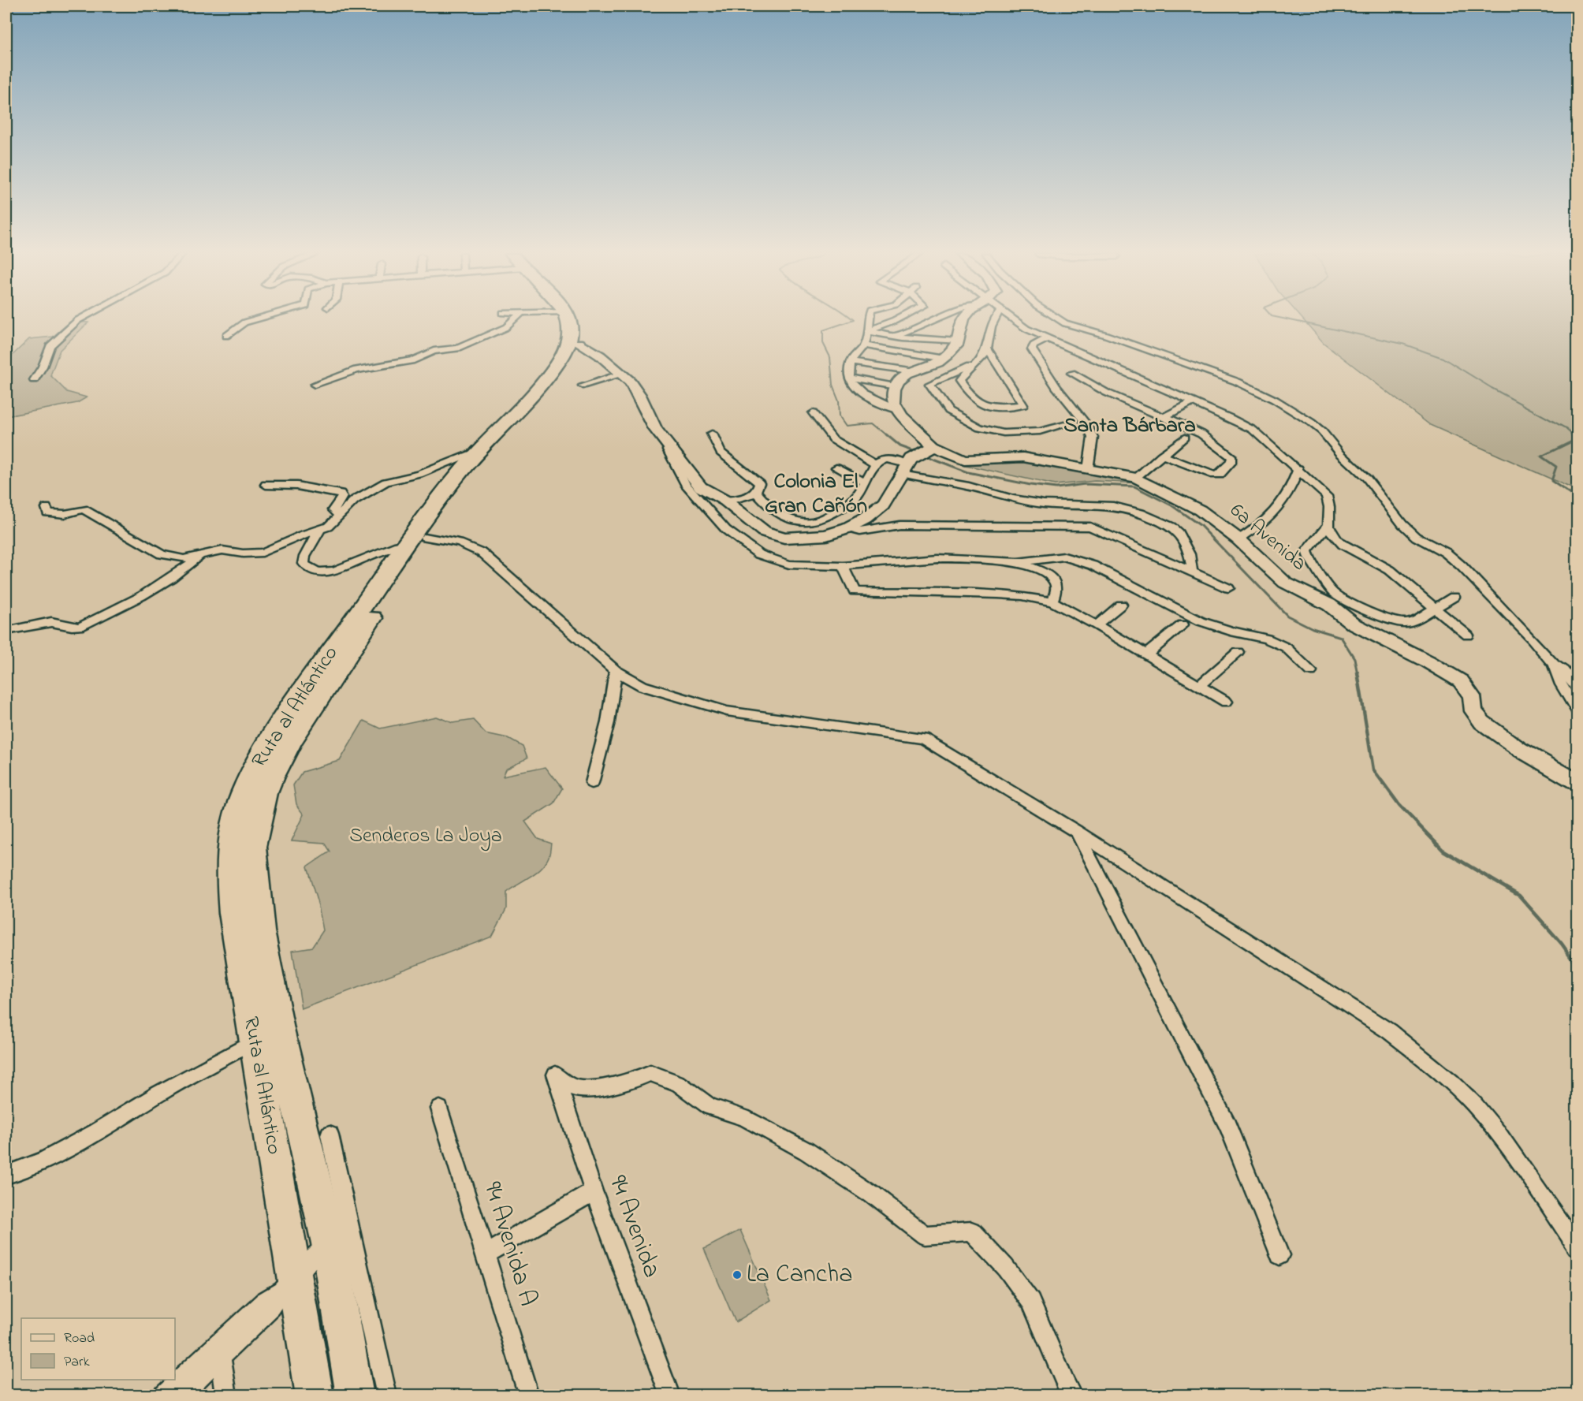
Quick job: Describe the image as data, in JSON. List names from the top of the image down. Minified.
{"streets":{"highway":["Ruta al Atlántico"],"street":["6a Avenida","94 Avenida","94 Avenida A"]},"districts":["Santa Bárbara","Colonia El Gran Cañón"],"parks":["Senderos La Joya"],"places":["La Cancha"],"legend":["Road","Park"]}
